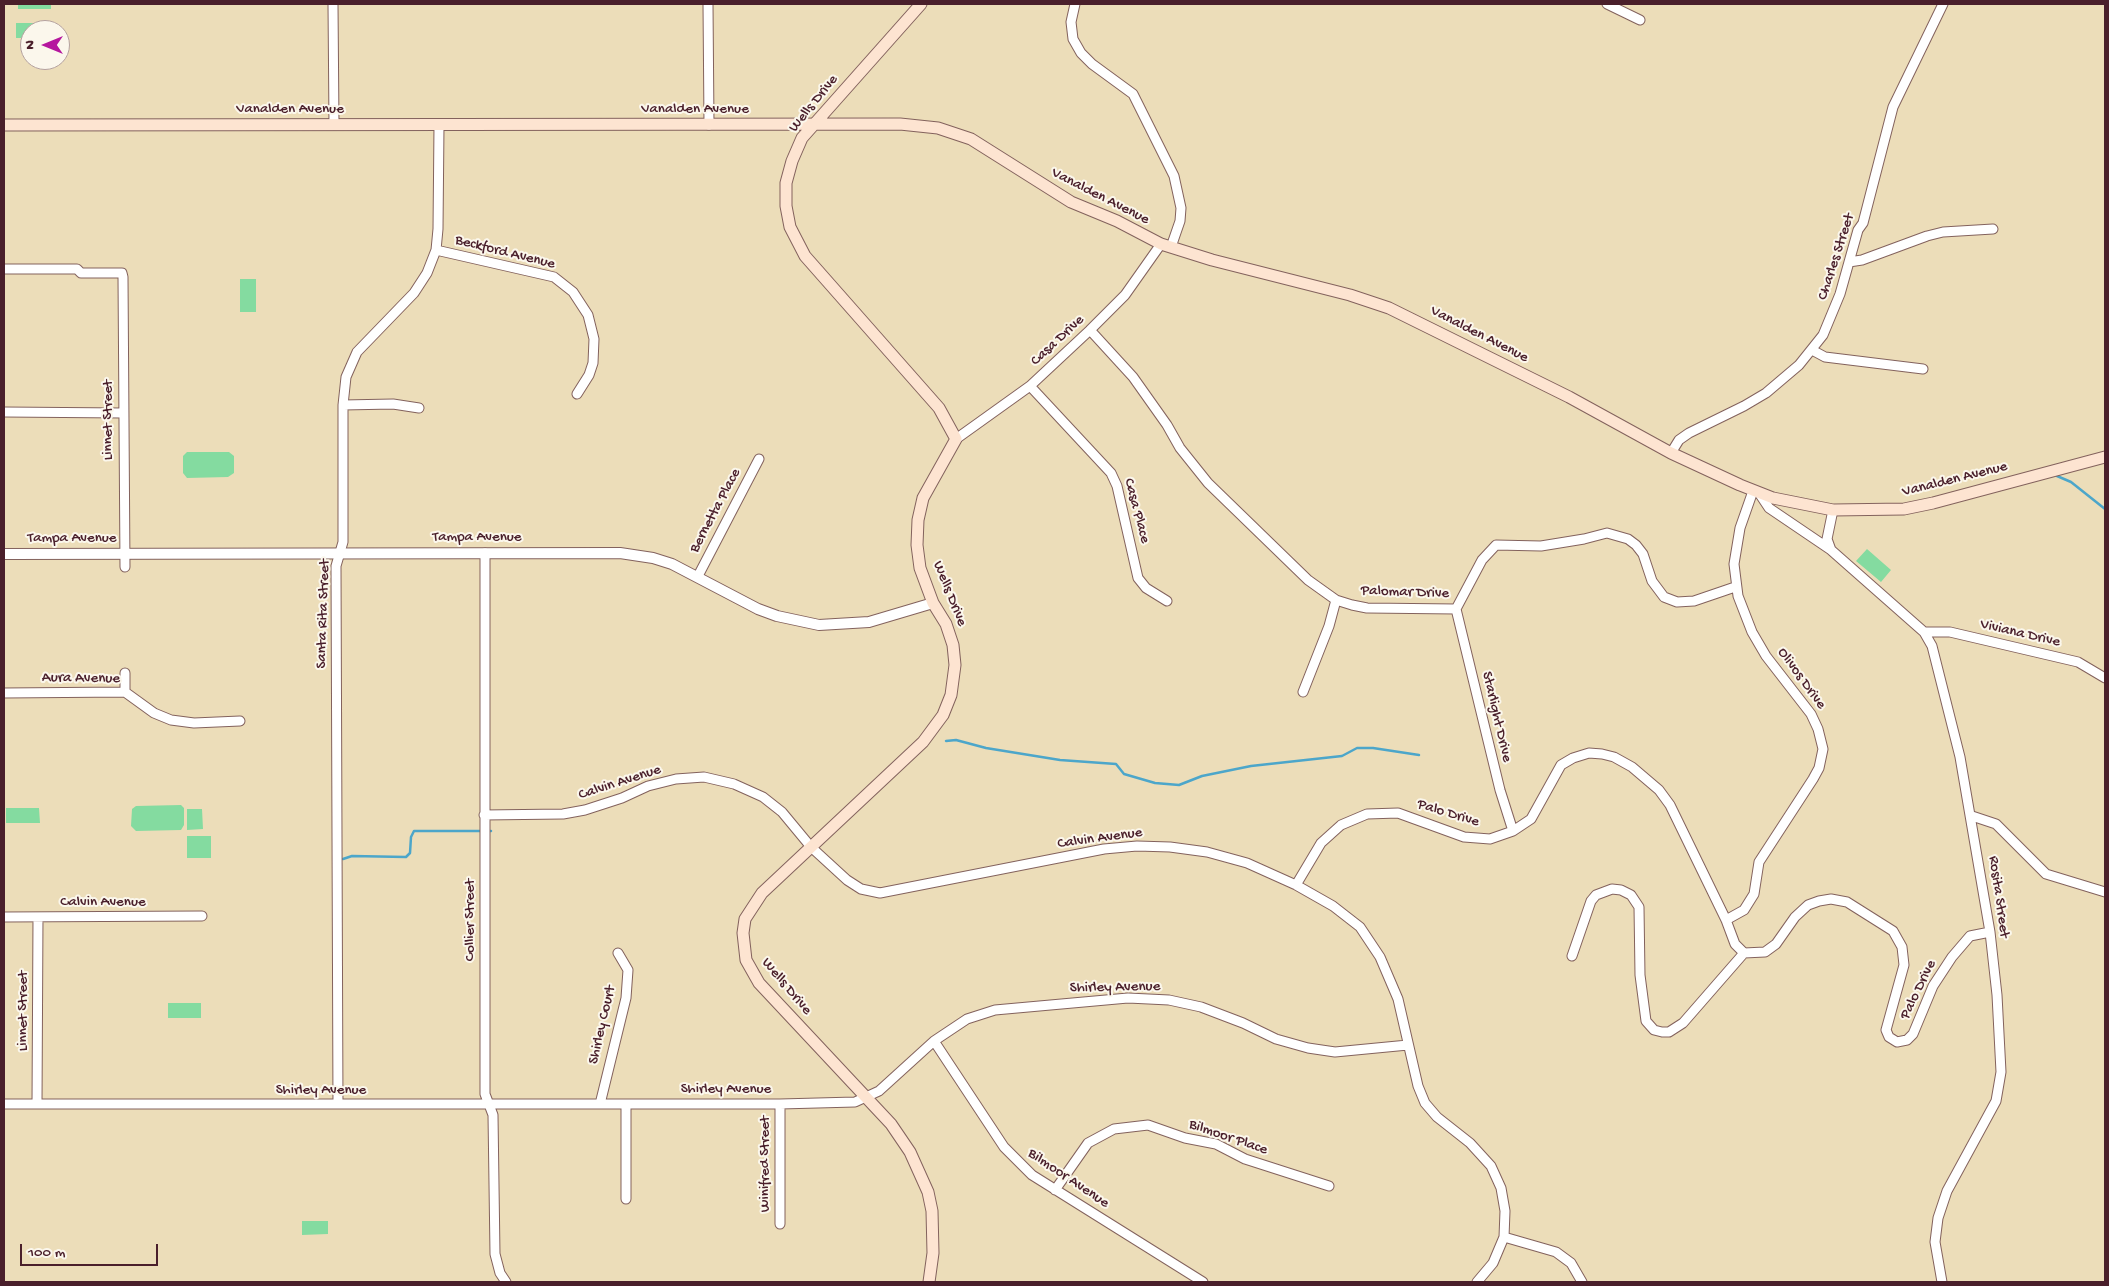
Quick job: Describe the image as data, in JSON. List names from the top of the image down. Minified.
{"streets":{"main road":["Wells Drive","Vanalden Avenue"],"street":["Beckford Avenue","Charles Street","Casa Drive","Linnet Street","Bernetta Place","Casa Place","Tampa Avenue","Palomar Drive","Santa Rita Street","Viviana Drive","Aura Avenue","Olivos Drive","Starlight Drive","Calvin Avenue","Palo Drive","Rosita Street","Collier Street","Shirley Avenue","Shirley Court","Bilmoor Place","Winifred Street","Bilmoor Avenue"]},"crossings":[["Wells Drive","Vanalden Avenue"],["Wells Drive","Casa Drive"],["Wells Drive","Tampa Avenue"],["Wells Drive","Calvin Avenue"],["Wells Drive","Shirley Avenue"],["Vanalden Avenue","Charles Street"],["Vanalden Avenue","Casa Drive"],["Vanalden Avenue","Santa Rita Street"],["Vanalden Avenue","Olivos Drive"],["Vanalden Avenue","Rosita Street"],["Beckford Avenue","Santa Rita Street"],["Casa Drive","Casa Place"],["Casa Drive","Palomar Drive"],["Linnet Street","Tampa Avenue"],["Linnet Street","Calvin Avenue"],["Linnet Street","Shirley Avenue"],["Bernetta Place","Tampa Avenue"],["Tampa Avenue","Santa Rita Street"],["Tampa Avenue","Collier Street"],["Palomar Drive","Olivos Drive"],["Palomar Drive","Starlight Drive"],["Santa Rita Street","Shirley Avenue"],["Viviana Drive","Rosita Street"],["Olivos Drive","Palo Drive"],["Olivos Drive","Rosita Street"],["Starlight Drive","Palo Drive"],["Calvin Avenue","Palo Drive"],["Calvin Avenue","Collier Street"],["Calvin Avenue","Shirley Avenue"],["Palo Drive","Rosita Street"],["Collier Street","Shirley Avenue"],["Shirley Avenue","Shirley Court"],["Shirley Avenue","Winifred Street"],["Shirley Avenue","Bilmoor Avenue"],["Bilmoor Place","Bilmoor Avenue"]],"scale_bar":"100 m","north":"left"}
